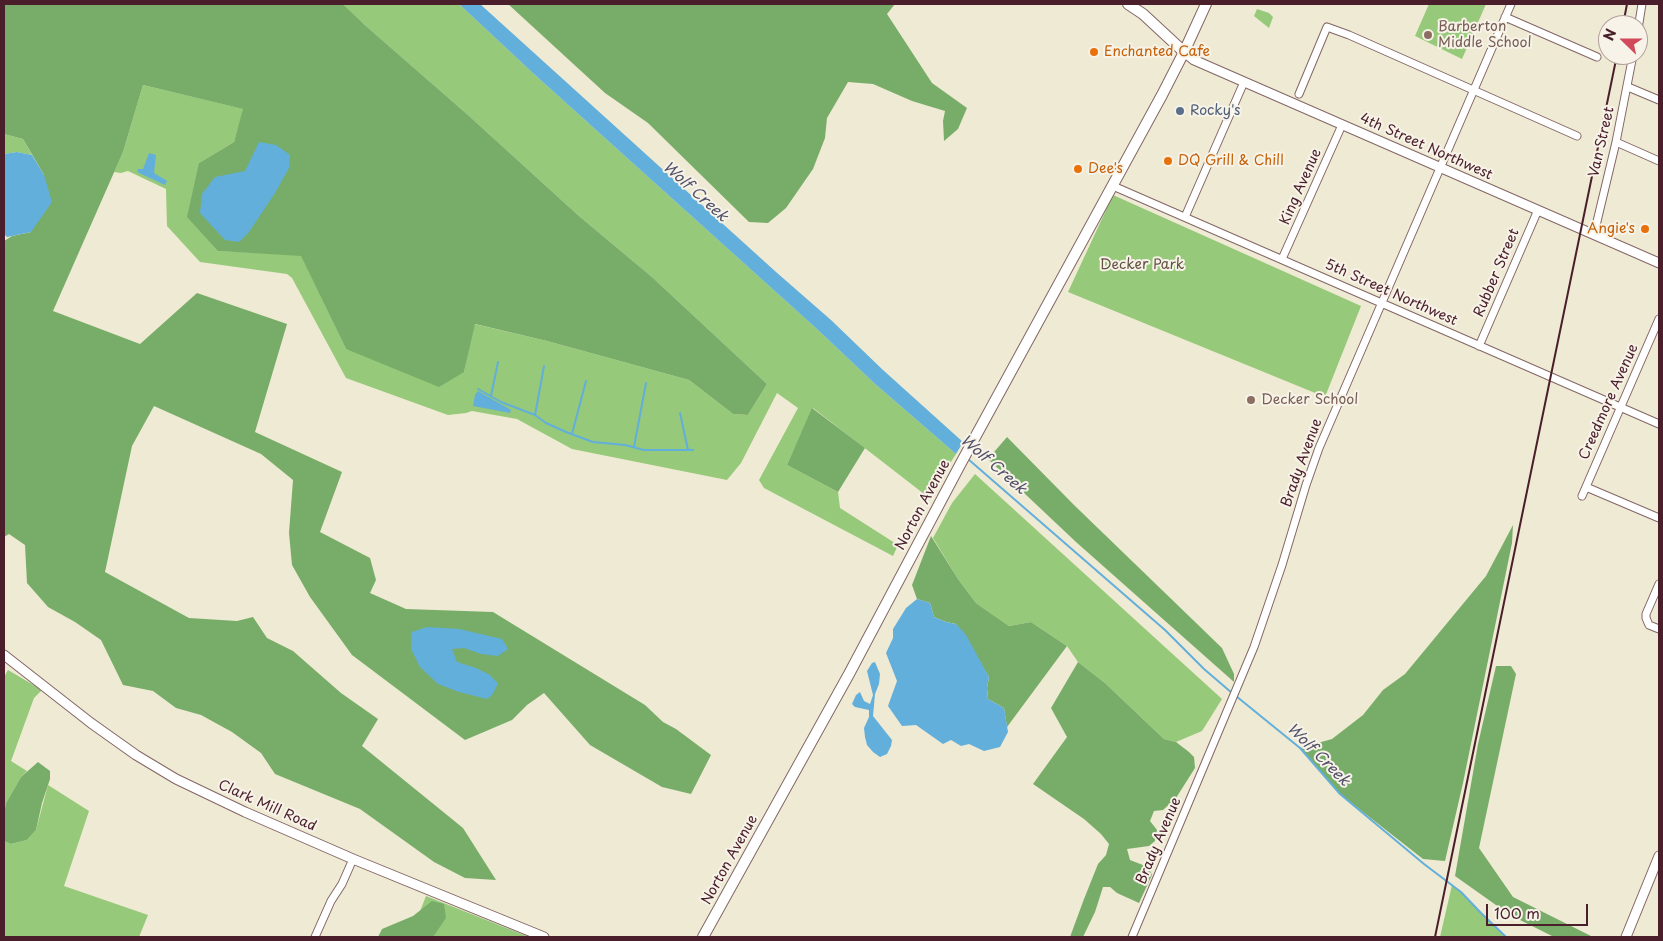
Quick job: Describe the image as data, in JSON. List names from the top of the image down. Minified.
{"streets":{"main road":["Norton Avenue"],"street":["Van Street","4th Street Northwest","King Avenue","Rubber Street","5th Street Northwest","Creedmore Avenue","Brady Avenue","Clark Mill Road"]},"crossings":[["Van Street","4th Street Northwest"],["4th Street Northwest","King Avenue"],["4th Street Northwest","Rubber Street"],["4th Street Northwest","Brady Avenue"],["4th Street Northwest","Norton Avenue"],["King Avenue","5th Street Northwest"],["Rubber Street","5th Street Northwest"],["5th Street Northwest","Creedmore Avenue"],["5th Street Northwest","Brady Avenue"],["5th Street Northwest","Norton Avenue"]],"water":["Wolf Creek"],"parks":["Decker Park"],"places":["Barberton Middle School","Enchanted Cafe","Rocky's","DQ Grill & Chill","Dee's","Angie's","Decker School"],"scale_bar":"100 m","north":"left"}
